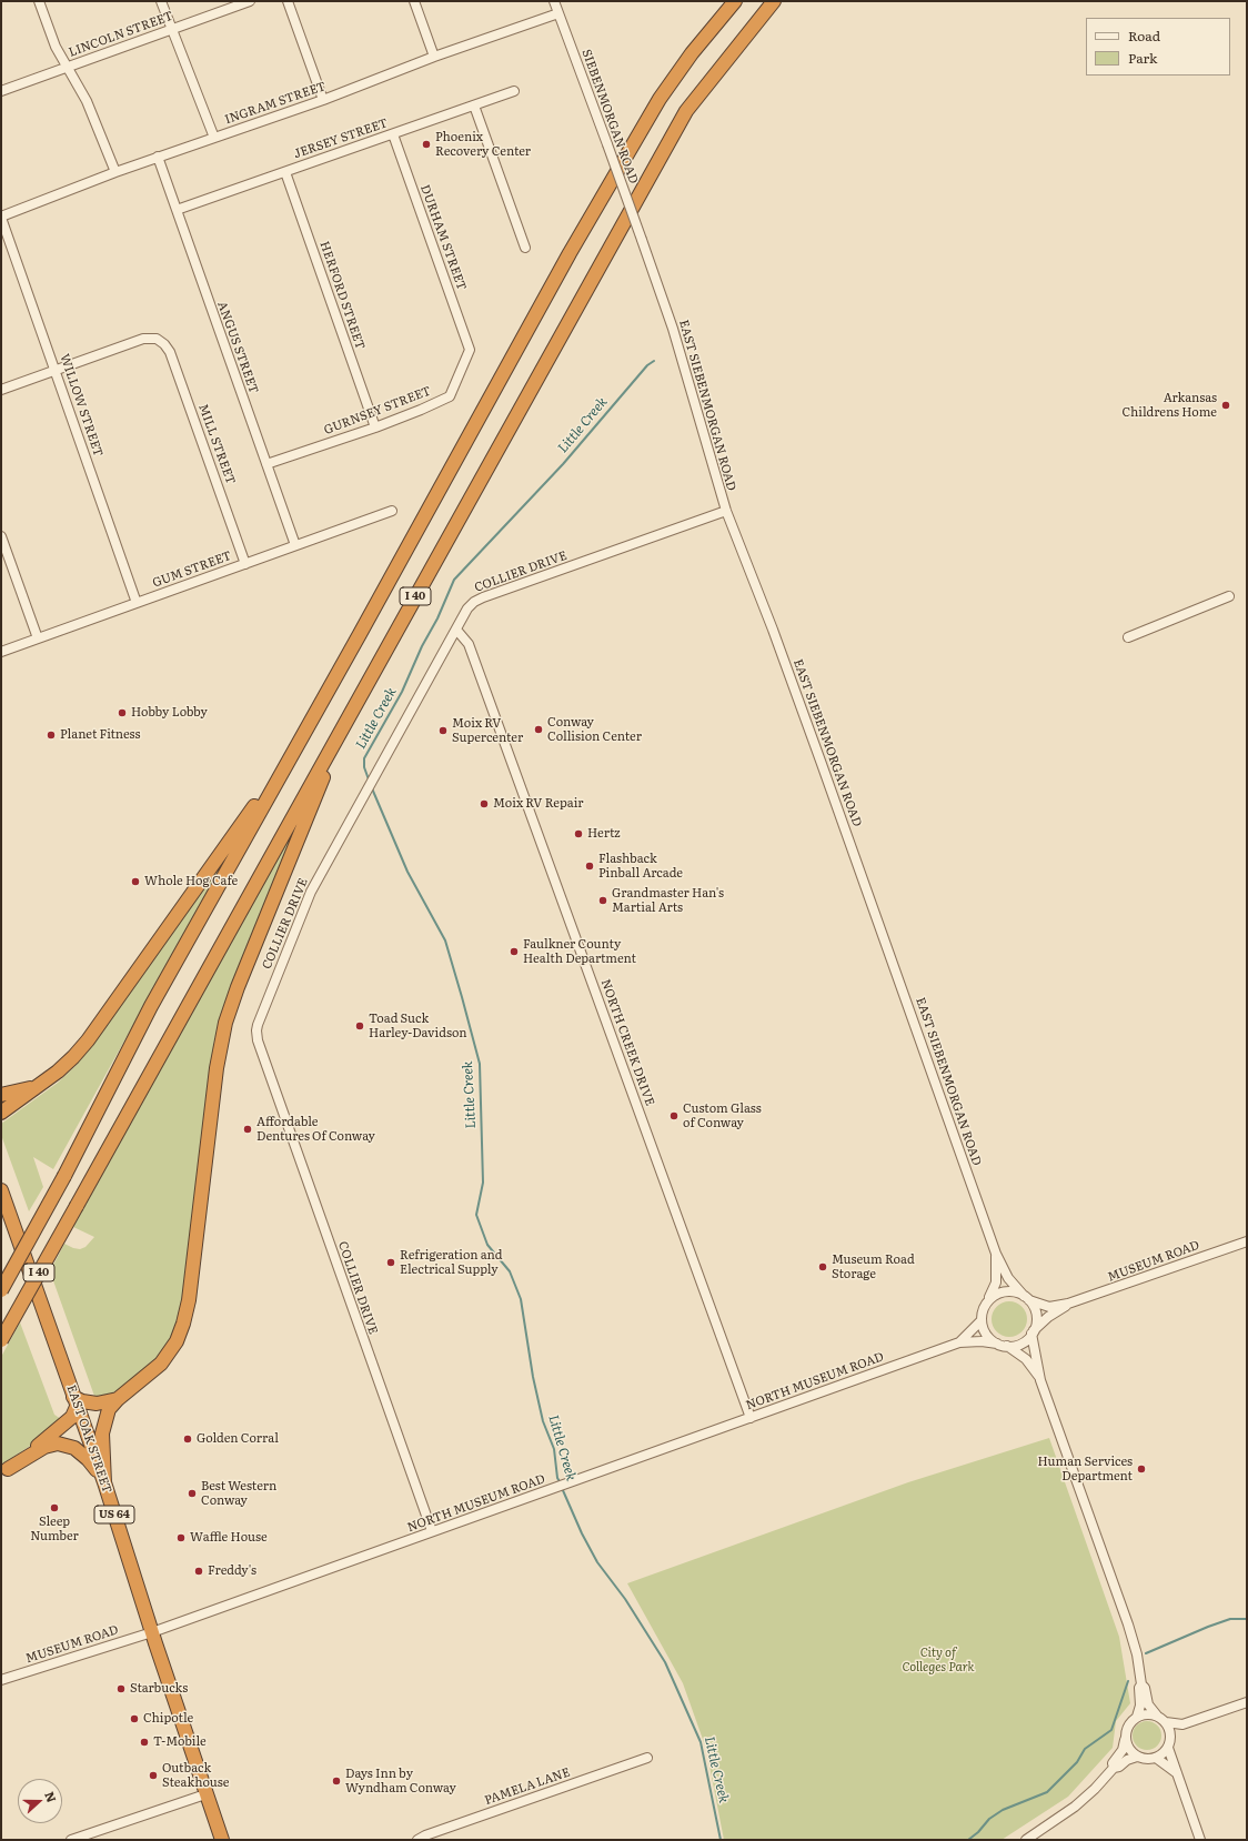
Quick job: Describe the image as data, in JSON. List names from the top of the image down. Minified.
{"streets":{"highway":["I 40","EAST OAK STREET","US 64"],"street":["LINCOLN STREET","INGRAM STREET","SIEBENMORGAN ROAD","JERSEY STREET","DURHAM STREET","HERFORD STREET","ANGUS STREET","WILLOW STREET","EAST SIEBENMORGAN ROAD","GURNSEY STREET","MILL STREET","GUM STREET","COLLIER DRIVE","NORTH CREEK DRIVE","MUSEUM ROAD","NORTH MUSEUM ROAD","PAMELA LANE"]},"crossings":[["INGRAM STREET","SIEBENMORGAN ROAD"],["INGRAM STREET","ANGUS STREET"],["INGRAM STREET","WILLOW STREET"],["SIEBENMORGAN ROAD","EAST SIEBENMORGAN ROAD"],["JERSEY STREET","DURHAM STREET"],["JERSEY STREET","HERFORD STREET"],["JERSEY STREET","ANGUS STREET"],["DURHAM STREET","GURNSEY STREET"],["HERFORD STREET","GURNSEY STREET"],["ANGUS STREET","GURNSEY STREET"],["ANGUS STREET","GUM STREET"],["WILLOW STREET","MILL STREET"],["WILLOW STREET","GUM STREET"],["EAST SIEBENMORGAN ROAD","COLLIER DRIVE"],["EAST SIEBENMORGAN ROAD","MUSEUM ROAD"],["EAST SIEBENMORGAN ROAD","NORTH MUSEUM ROAD"],["MILL STREET","GUM STREET"],["COLLIER DRIVE","NORTH CREEK DRIVE"],["COLLIER DRIVE","NORTH MUSEUM ROAD"],["NORTH CREEK DRIVE","NORTH MUSEUM ROAD"],["MUSEUM ROAD","NORTH MUSEUM ROAD"],["MUSEUM ROAD","EAST OAK STREET"],["NORTH MUSEUM ROAD","EAST OAK STREET"]],"water":["Little Creek"],"parks":["City of Colleges Park"],"places":["Phoenix Recovery Center","Arkansas Childrens Home","Hobby Lobby","Conway Collision Center","Moix RV Supercenter","Planet Fitness","Moix RV Repair","Hertz","Flashback Pinball Arcade","Whole Hog Cafe","Grandmaster Han's Martial Arts","Faulkner County Health Department","Toad Suck Harley-Davidson","Custom Glass of Conway","Affordable Dentures Of Conway","Refrigeration and Electrical Supply","Museum Road Storage","Golden Corral","Human Services Department","Best Western Conway","Sleep Number","Waffle House","Freddy's","Starbucks","Chipotle","T-Mobile","Outback Steakhouse","Days Inn by Wyndham Conway"],"legend":["Road","Park"],"north":"right"}
